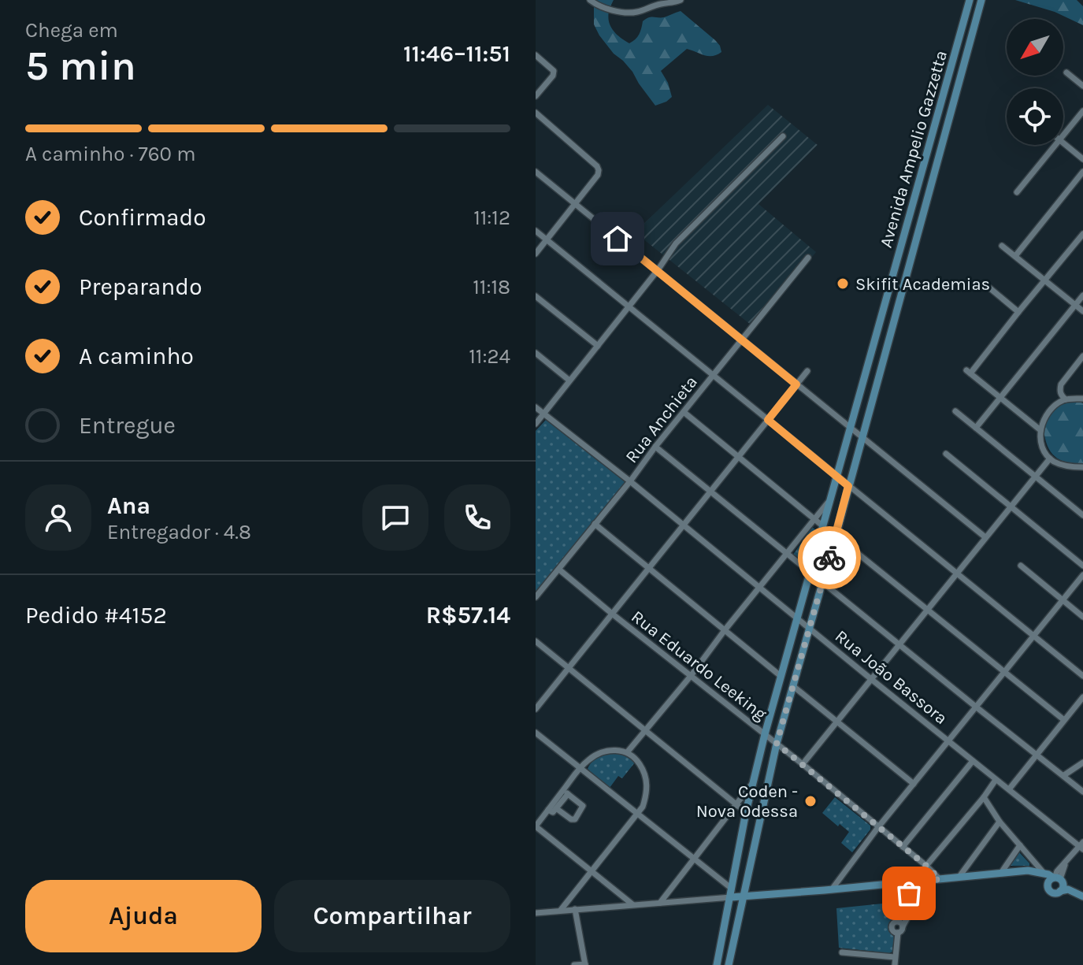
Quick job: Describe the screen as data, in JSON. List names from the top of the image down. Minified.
{"streets":{"main road":["Avenida Ampelio Gazzetta"],"street":["Rua Anchieta","Rua Eduardo Leeking","Rua João Bassora"]},"crossings":[["Avenida Ampelio Gazzetta","Rua Eduardo Leeking"],["Avenida Ampelio Gazzetta","Rua João Bassora"],["Rua Anchieta","Rua Eduardo Leeking"],["Rua Anchieta","Rua João Bassora"]],"places":["Skifit Academias","Coden - Nova Odessa"],"north":"bottom left","page":{"heading":["5 min","Chega em","11:46–11:51"],"panel":["Ana","Entregador · 4.8","Pedido #4152","R$57.14"],"bar":"A caminho · 760 m","list":[["Confirmado","11:12"],["Preparando","11:18"],["A caminho","11:24"],"Entregue"],"buttons":["Ajuda","Compartilhar"]}}
